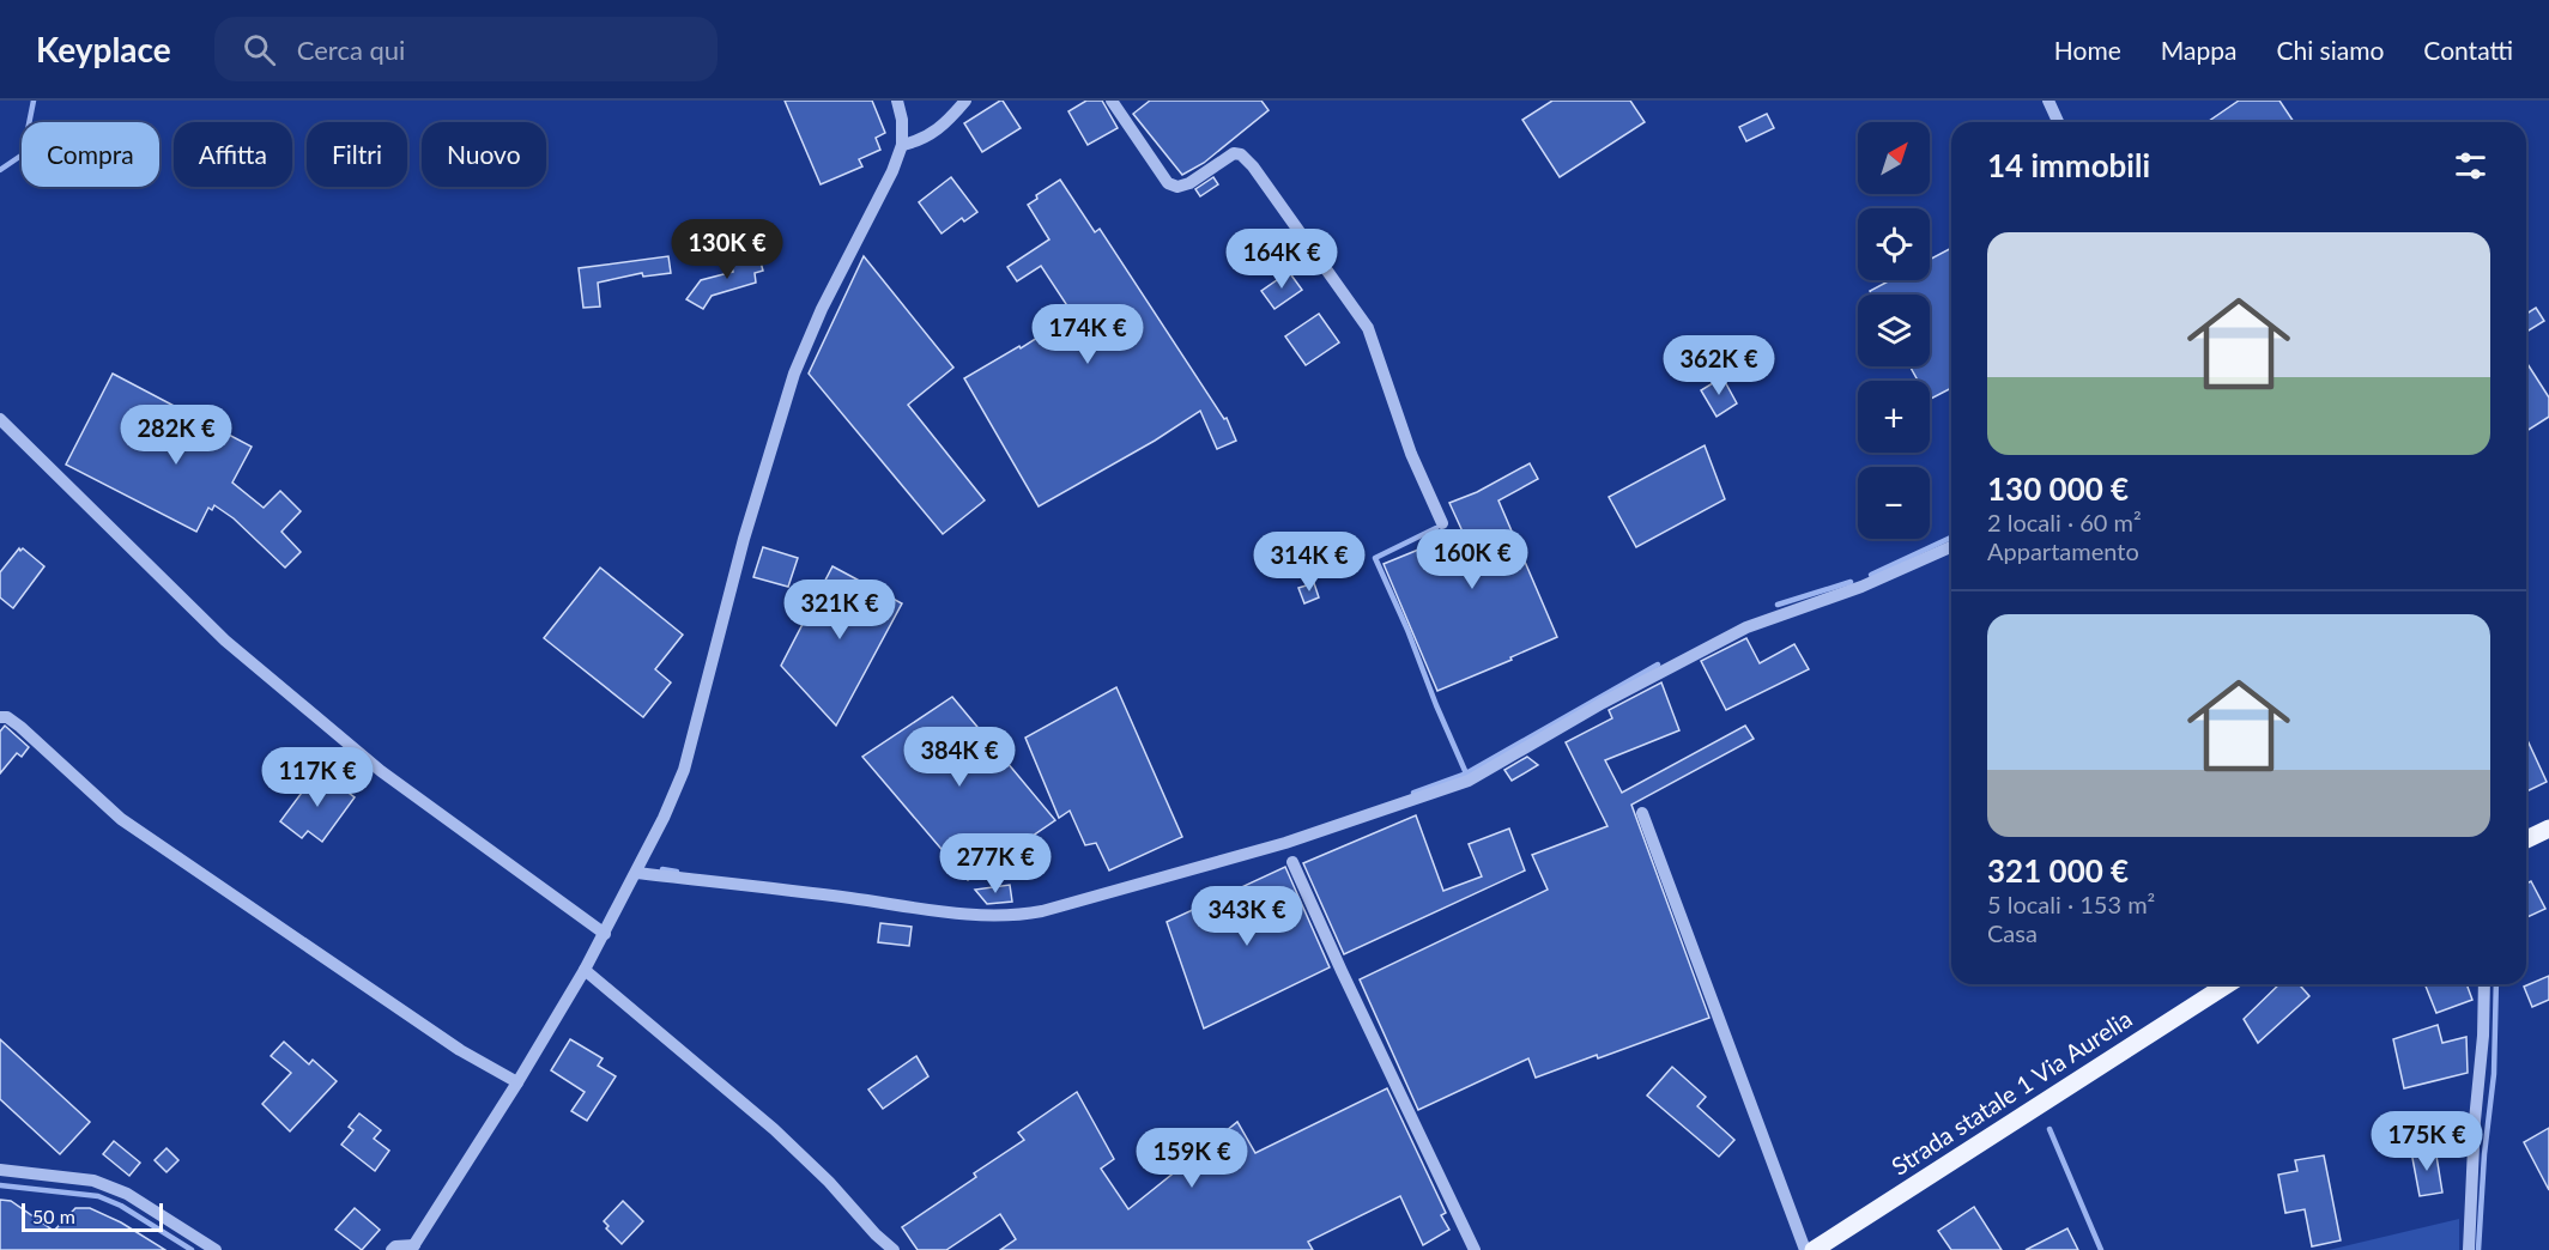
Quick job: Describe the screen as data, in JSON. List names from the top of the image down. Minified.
{"streets":{"main road":["Strada statale 1 Via Aurelia"]},"scale_bar":"50 m","north":"top right","page":{"header":"Keyplace","search":"Cerca qui","nav":["Home","Mappa","Chi siamo","Contatti"],"map_buttons":["+","−"],"chip":["Compra","Affitta","Filtri","Nuovo"],"heading":"14 immobili","list":[{"name":"130 000 €","note":"2 locali · 60 m² · Appartamento"},{"name":"321 000 €","note":"5 locali · 153 m² · Casa"}],"price":["130K €","164K €","174K €","362K €","282K €","160K €","314K €","321K €","384K €","117K €","277K €","343K €","175K €","159K €"],"scale":"50 m"}}
